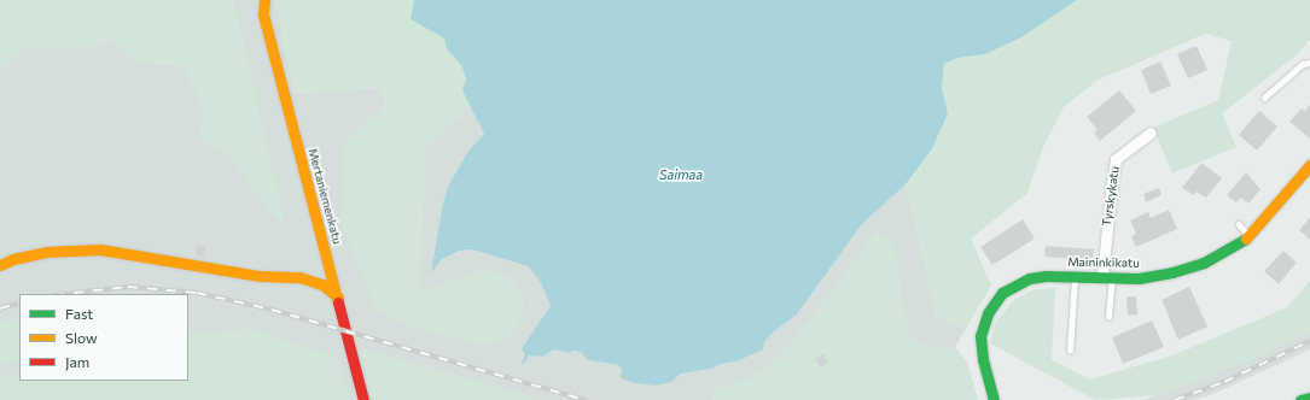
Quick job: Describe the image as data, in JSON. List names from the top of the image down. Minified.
{"streets":{"street":["Mertaniemenkatu","Tyrskykatu","Maininkikatu"]},"crossings":[["Tyrskykatu","Maininkikatu"]],"water":["Saimaa"],"legend":["Fast","Slow","Jam"]}
